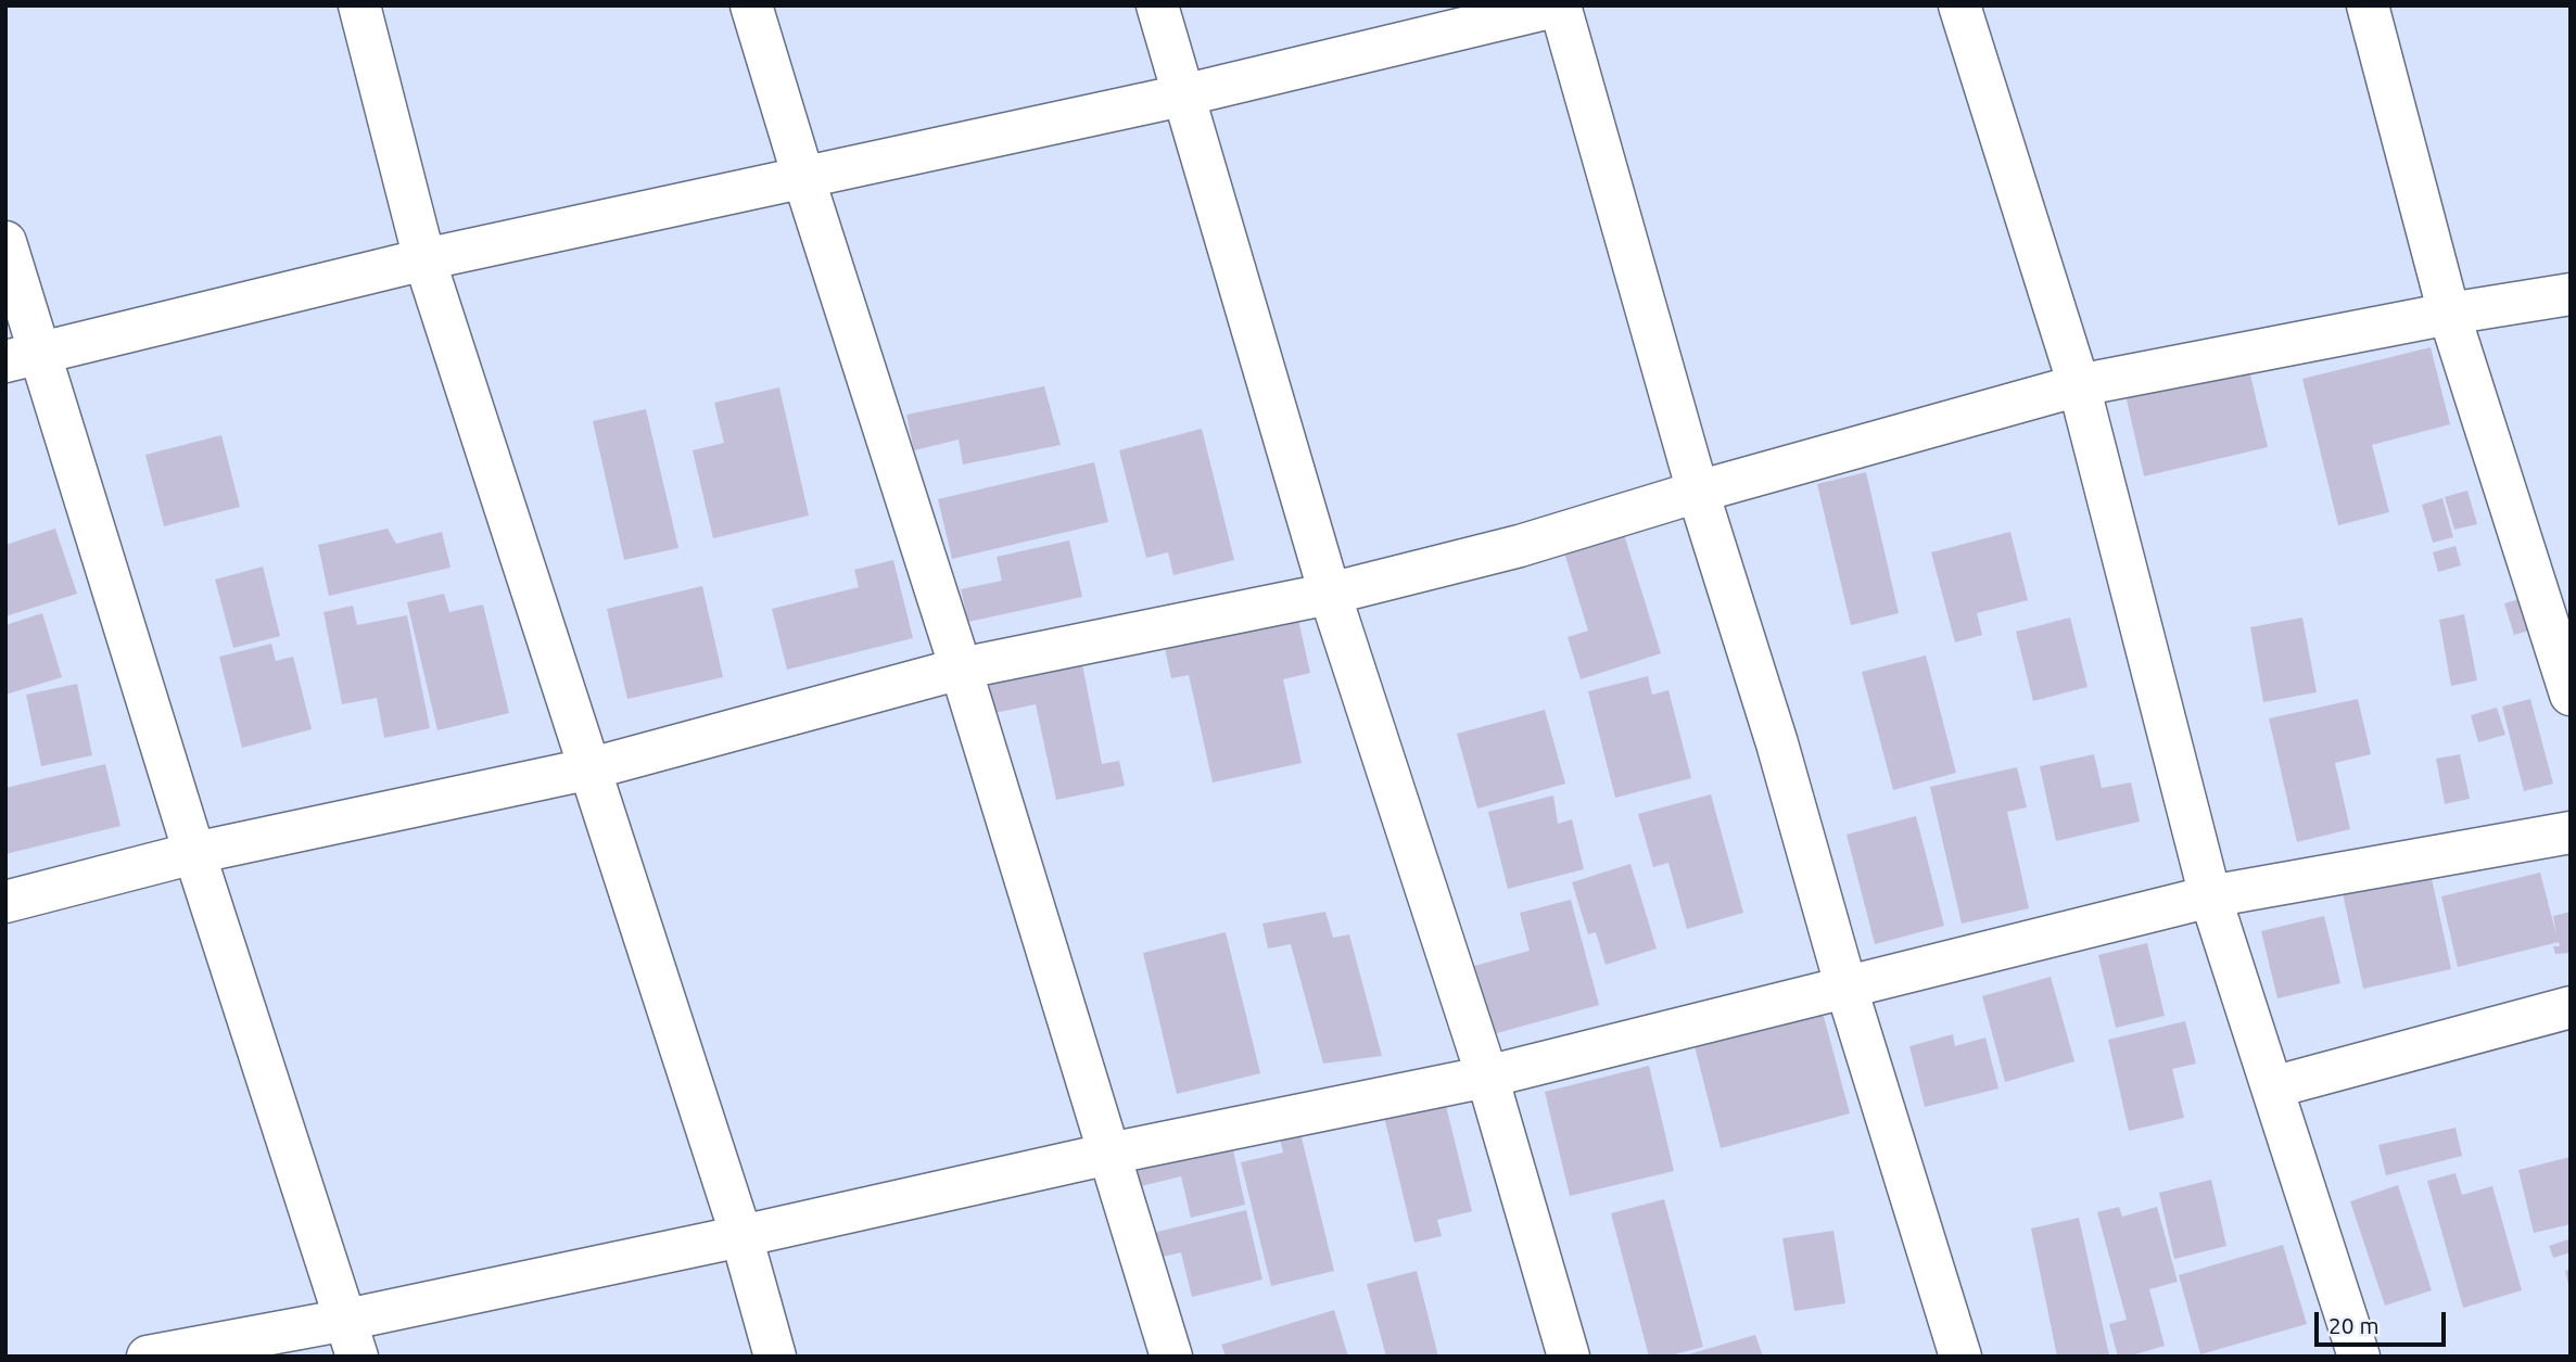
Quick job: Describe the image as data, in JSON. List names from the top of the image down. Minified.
{"scale_bar":"20 m"}
